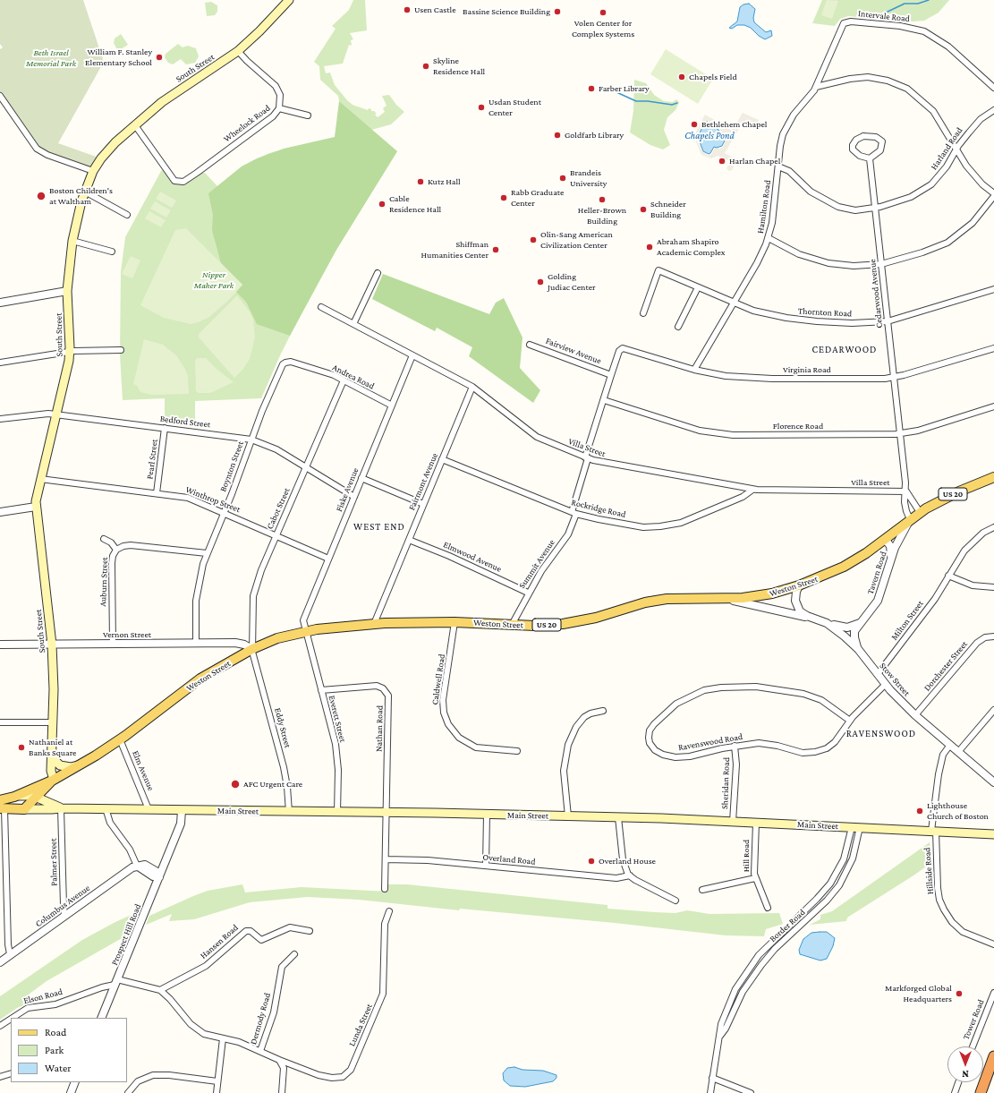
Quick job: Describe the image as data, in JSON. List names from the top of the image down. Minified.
{"streets":{"main road":["South Street","US 20","Weston Street","Main Street"],"street":["Intervale Road","Wheelock Road","Harland Road","Hamilton Road","Cedarwood Avenue","Thornton Road","Fairview Avenue","Virginia Road","Andrea Road","Bedford Street","Florence Road","Villa Street","Pearl Street","Boynton Street","Fairmont Avenue","Fiske Avenue","Winthrop Street","Cabot Street","Rockridge Road","Elmwood Avenue","Summit Avenue","Tavern Road","Auburn Street","Milton Street","Vernon Street","Dorchester Street","Caldwell Road","Stow Street","Everett Street","Eddy Street","Nathan Road","Ravenswood Road","Elm Avenue","Sheridan Road","Hill Road","Overland Road","Palmer Street","Hillside Road","Columbus Avenue","Border Road","Prospect Hill Road","Hansen Road","Elson Road","Dermody Road","Tower Road","Lunda Street"]},"crossings":[["Intervale Road","Hamilton Road"],["South Street","Wheelock Road"],["South Street","Bedford Street"],["South Street","Winthrop Street"],["South Street","Weston Street"],["South Street","Vernon Street"],["Harland Road","Hamilton Road"],["Harland Road","Cedarwood Avenue"],["Hamilton Road","Thornton Road"],["Hamilton Road","Virginia Road"],["Cedarwood Avenue","Thornton Road"],["Cedarwood Avenue","Virginia Road"],["Cedarwood Avenue","Florence Road"],["Cedarwood Avenue","Villa Street"],["Cedarwood Avenue","Tavern Road"],["Cedarwood Avenue","Weston Street"],["Fairview Avenue","Summit Avenue"],["Virginia Road","Summit Avenue"],["Andrea Road","Boynton Street"],["Andrea Road","Fiske Avenue"],["Andrea Road","Cabot Street"],["Bedford Street","Pearl Street"],["Bedford Street","Boynton Street"],["Bedford Street","Fiske Avenue"],["Bedford Street","Cabot Street"],["Florence Road","Summit Avenue"],["Villa Street","Fairmont Avenue"],["Villa Street","Fiske Avenue"],["Villa Street","Rockridge Road"],["Villa Street","Summit Avenue"],["Pearl Street","Winthrop Street"],["Boynton Street","Winthrop Street"],["Boynton Street","Auburn Street"],["Boynton Street","Vernon Street"],["Fairmont Avenue","Rockridge Road"],["Fairmont Avenue","Elmwood Avenue"],["Fairmont Avenue","Weston Street"],["Fiske Avenue","Winthrop Street"],["Fiske Avenue","Weston Street"],["Fiske Avenue","Everett Street"],["Winthrop Street","Cabot Street"],["Cabot Street","Weston Street"],["Cabot Street","Vernon Street"],["Cabot Street","Eddy Street"],["Rockridge Road","Summit Avenue"],["Elmwood Avenue","Summit Avenue"],["Summit Avenue","Weston Street"],["Tavern Road","Weston Street"],["Tavern Road","Stow Street"],["Auburn Street","Vernon Street"],["Weston Street","Vernon Street"],["Weston Street","Caldwell Road"],["Weston Street","Stow Street"],["Weston Street","Everett Street"],["Weston Street","Eddy Street"],["Weston Street","Elm Avenue"],["Weston Street","Main Street"],["Milton Street","Stow Street"],["Vernon Street","Eddy Street"],["Dorchester Street","Stow Street"],["Stow Street","Ravenswood Road"],["Stow Street","Hillside Road"],["Everett Street","Nathan Road"],["Everett Street","Main Street"],["Eddy Street","Main Street"],["Nathan Road","Main Street"],["Ravenswood Road","Sheridan Road"],["Elm Avenue","Main Street"],["Sheridan Road","Main Street"],["Main Street","Hill Road"],["Main Street","Palmer Street"],["Main Street","Hillside Road"],["Main Street","Border Road"],["Main Street","Prospect Hill Road"],["Palmer Street","Columbus Avenue"],["Prospect Hill Road","Hansen Road"],["Prospect Hill Road","Elson Road"]],"districts":["CEDARWOOD","WEST END","RAVENSWOOD"],"water":["Chapels Pond"],"parks":["Beth Israel Memorial Park","Nipper Maher Park"],"places":["Usen Castle","Bassine Science Building","Volen Center for Complex Systems","William F. Stanley Elementary School","Skyline Residence Hall","Chapels Field","Farber Library","Usdan Student Center","Bethlehem Chapel","Goldfarb Library","Harlan Chapel","Brandeis University","Kutz Hall","Boston Children's at Waltham","Rabb Graduate Center","Heller-Brown Building","Cable Residence Hall","Schneider Building","Olin-Sang American Civilization Center","Abraham Shapiro Academic Complex","Shiffman Humanities Center","Golding Judiac Center","Nathaniel at Banks Square","AFC Urgent Care","Lighthouse Church of Boston","Overland House","Markforged Global Headquarters"],"legend":["Road","Park","Water"],"north":"bottom"}
